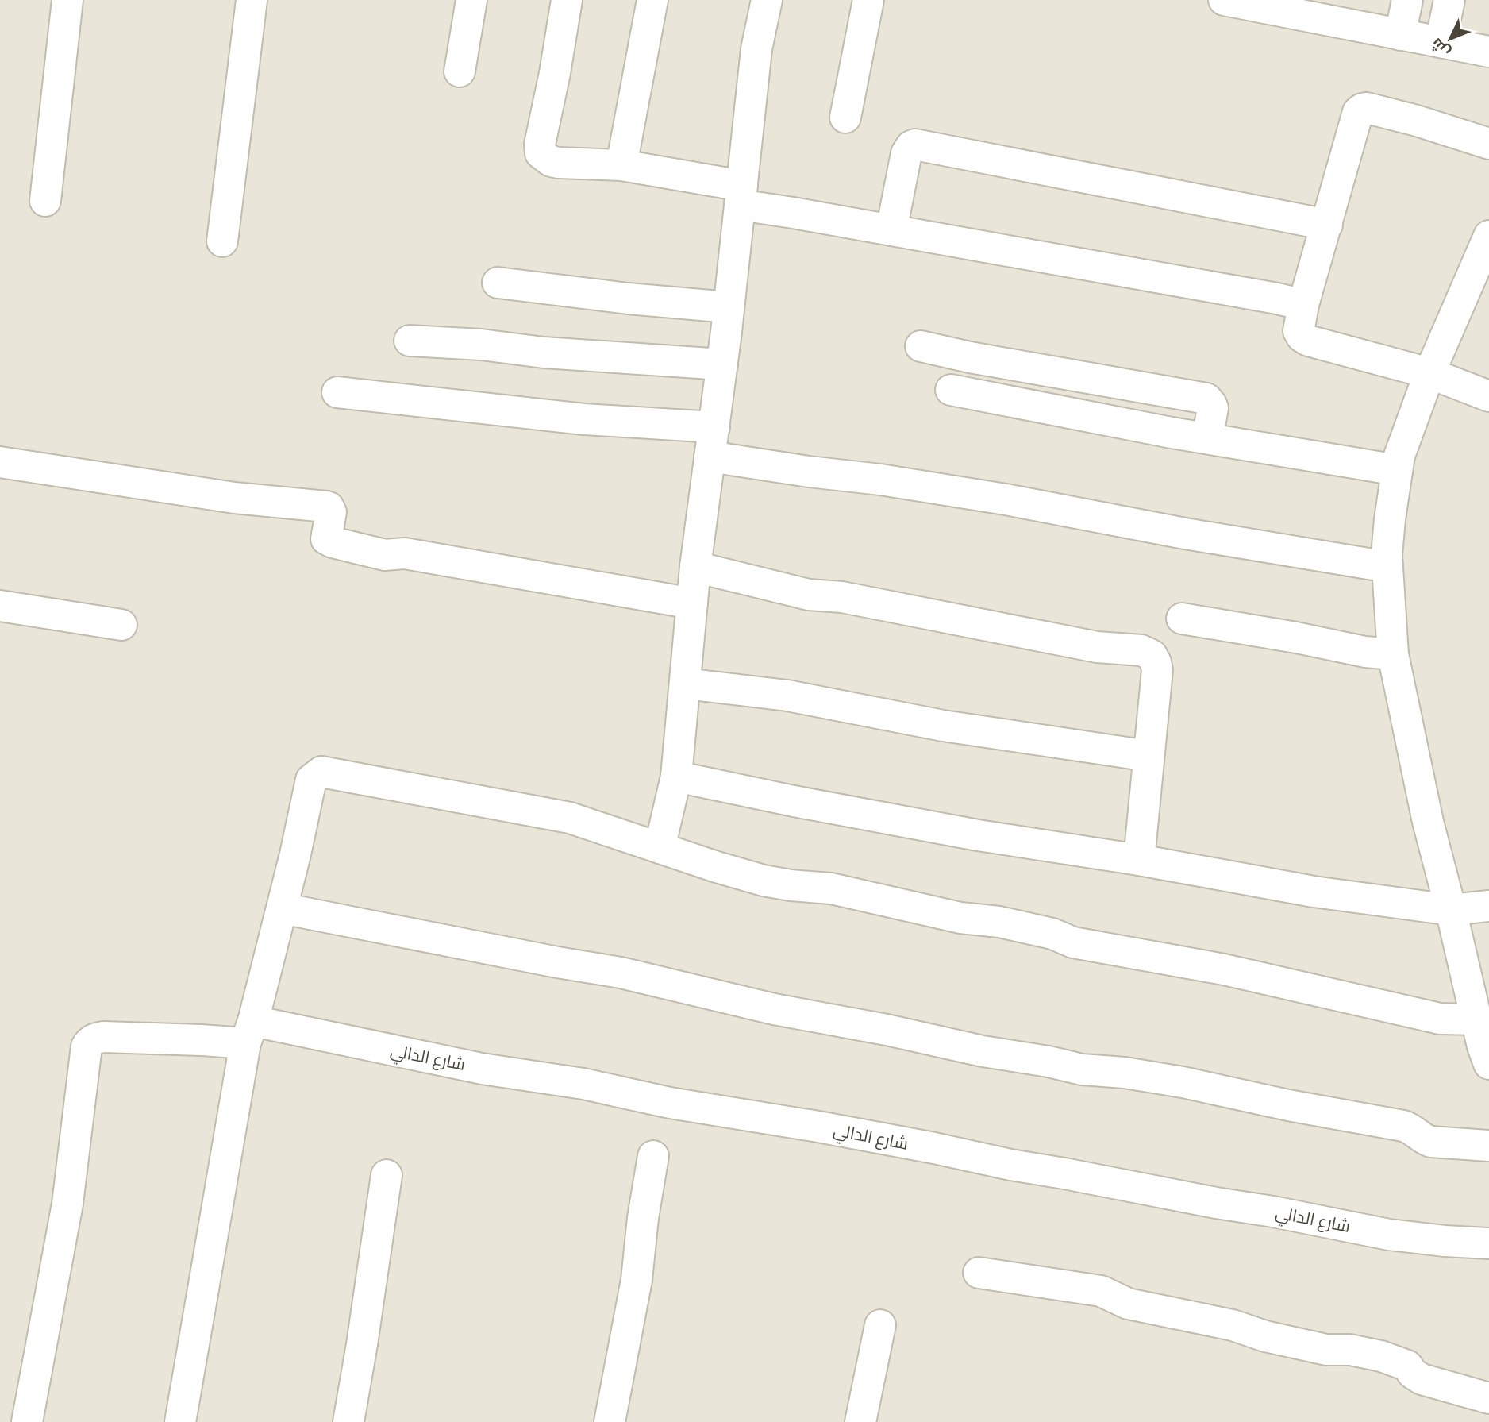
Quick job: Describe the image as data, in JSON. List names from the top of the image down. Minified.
{"streets":{"street":["شارع الدالي"]},"north":"bottom left"}
